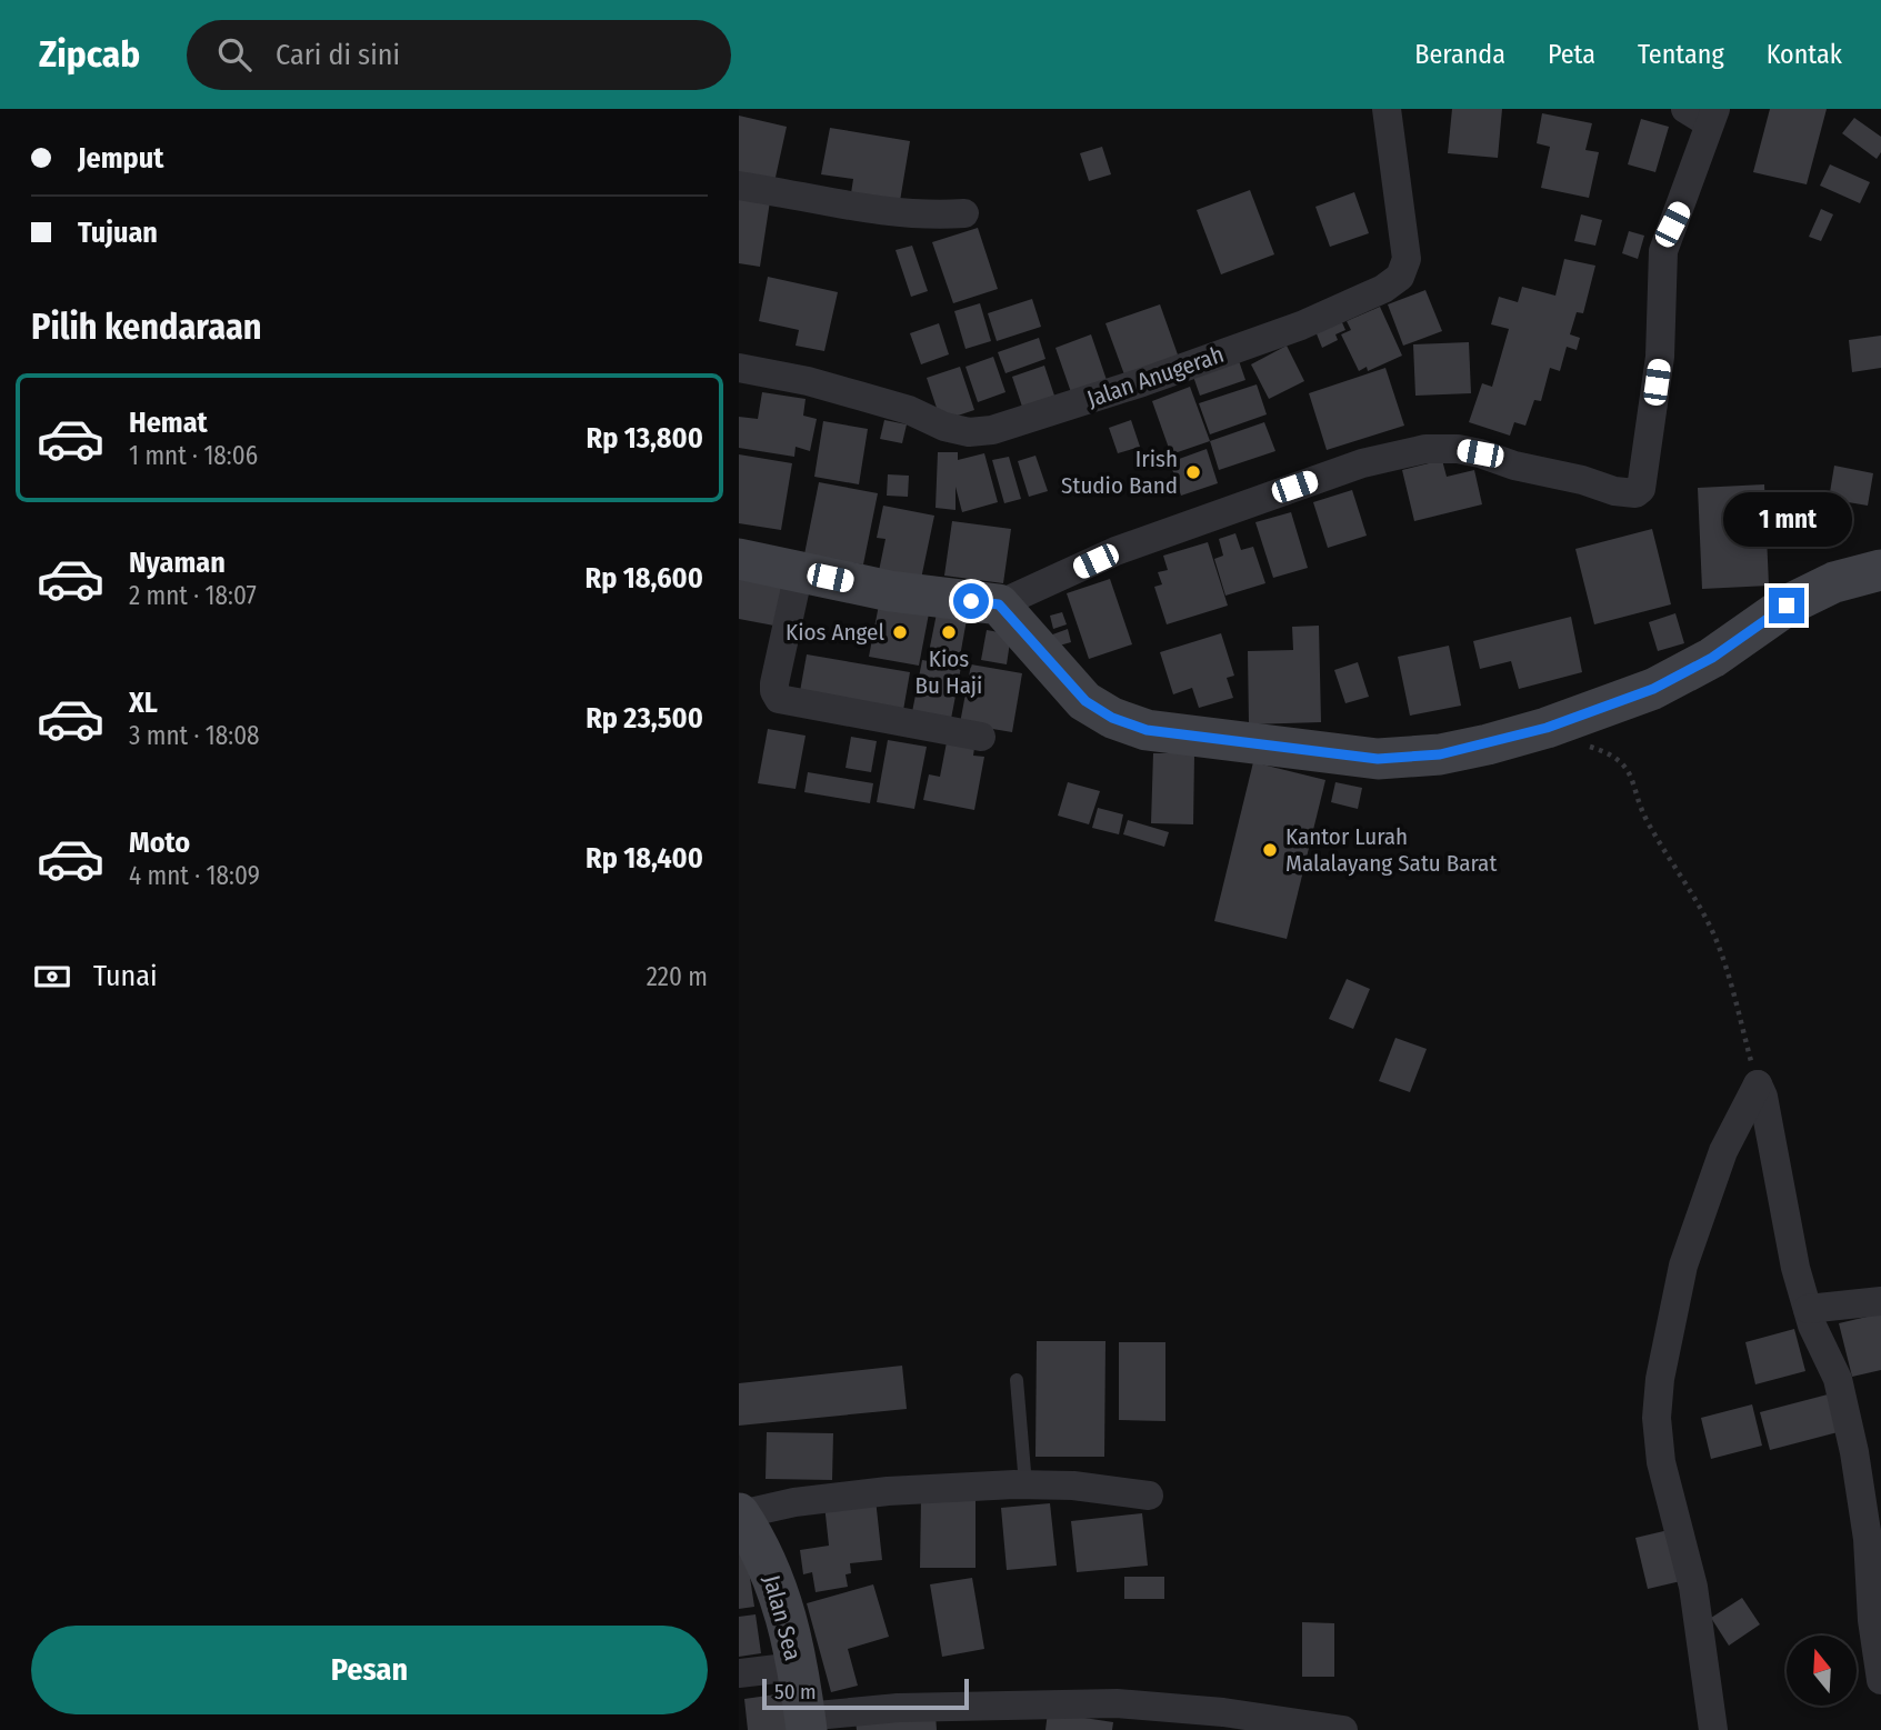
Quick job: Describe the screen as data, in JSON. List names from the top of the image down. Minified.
{"streets":{"street":["Jalan Anugerah","Jalan Sea"]},"places":["Irish Studio Band","Kios Angel","Kios Bu Haji","Kantor Lurah Malalayang Satu Barat"],"scale_bar":"50 m","north":"top","page":{"header":"Zipcab","search":"Cari di sini","nav":["Beranda","Peta","Tentang","Kontak"],"banner":["Jemput","Tujuan"],"heading":"Pilih kendaraan","list":[{"name":"Hemat","note":"1 mnt · 18:06","value":"Rp 13,800"},{"name":"Nyaman","note":"2 mnt · 18:07","value":"Rp 18,600"},{"name":"XL","note":"3 mnt · 18:08","value":"Rp 23,500"},{"name":"Moto","note":"4 mnt · 18:09","value":"Rp 18,400"}],"bubble":"1 mnt","pay":["Tunai","220 m"],"buttons":"Pesan","scale":"50 m"}}
